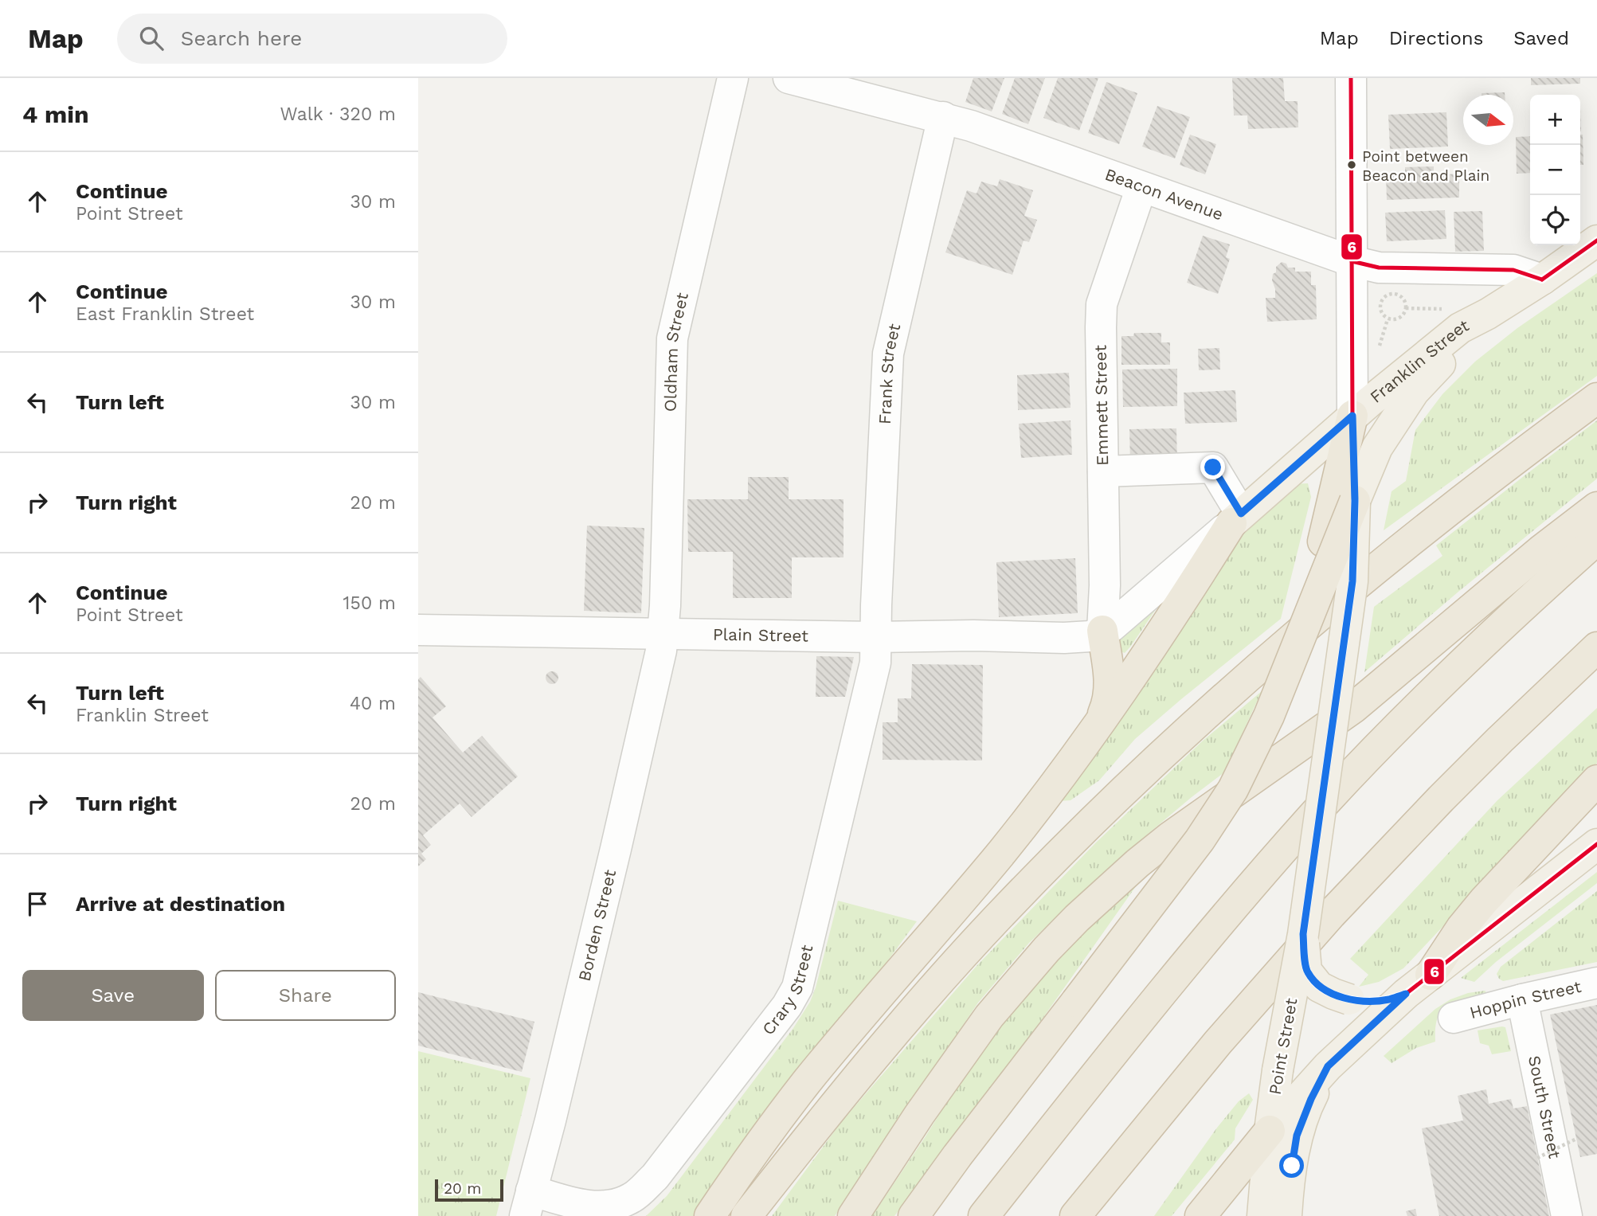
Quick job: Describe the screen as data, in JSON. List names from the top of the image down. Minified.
{"streets":{"main road":["Franklin Street","Point Street"],"street":["Beacon Avenue","Oldham Street","Frank Street","Emmett Street","Plain Street","Borden Street","Crary Street","Hoppin Street","South Street"]},"crossings":[["Beacon Avenue","Franklin Street"],["Beacon Avenue","Frank Street"],["Beacon Avenue","Emmett Street"],["Beacon Avenue","Point Street"],["Oldham Street","Plain Street"],["Oldham Street","Borden Street"],["Franklin Street","Emmett Street"],["Franklin Street","Plain Street"],["Franklin Street","Point Street"],["Frank Street","Plain Street"],["Frank Street","Crary Street"],["Emmett Street","Plain Street"],["Plain Street","Borden Street"],["Plain Street","Crary Street"],["Borden Street","Crary Street"],["Hoppin Street","South Street"]],"places":["Point between Beacon and Plain"],"lines":["transit line 6"],"scale_bar":"20 m","north":"right","page":{"header":"Map","search":"Search here","nav":["Map","Directions","Saved"],"heading":["4 min","Walk · 320 m"],"map_buttons":["+","−"],"list":[["Continue","Point Street","30 m"],["Continue","East Franklin Street","30 m"],["Turn left","30 m"],["Turn right","20 m"],["Continue","Point Street","150 m"],["Turn left","Franklin Street","40 m"],["Turn right","20 m"],"Arrive at destination"],"buttons":["Save","Share"],"scale":"20 m"}}
